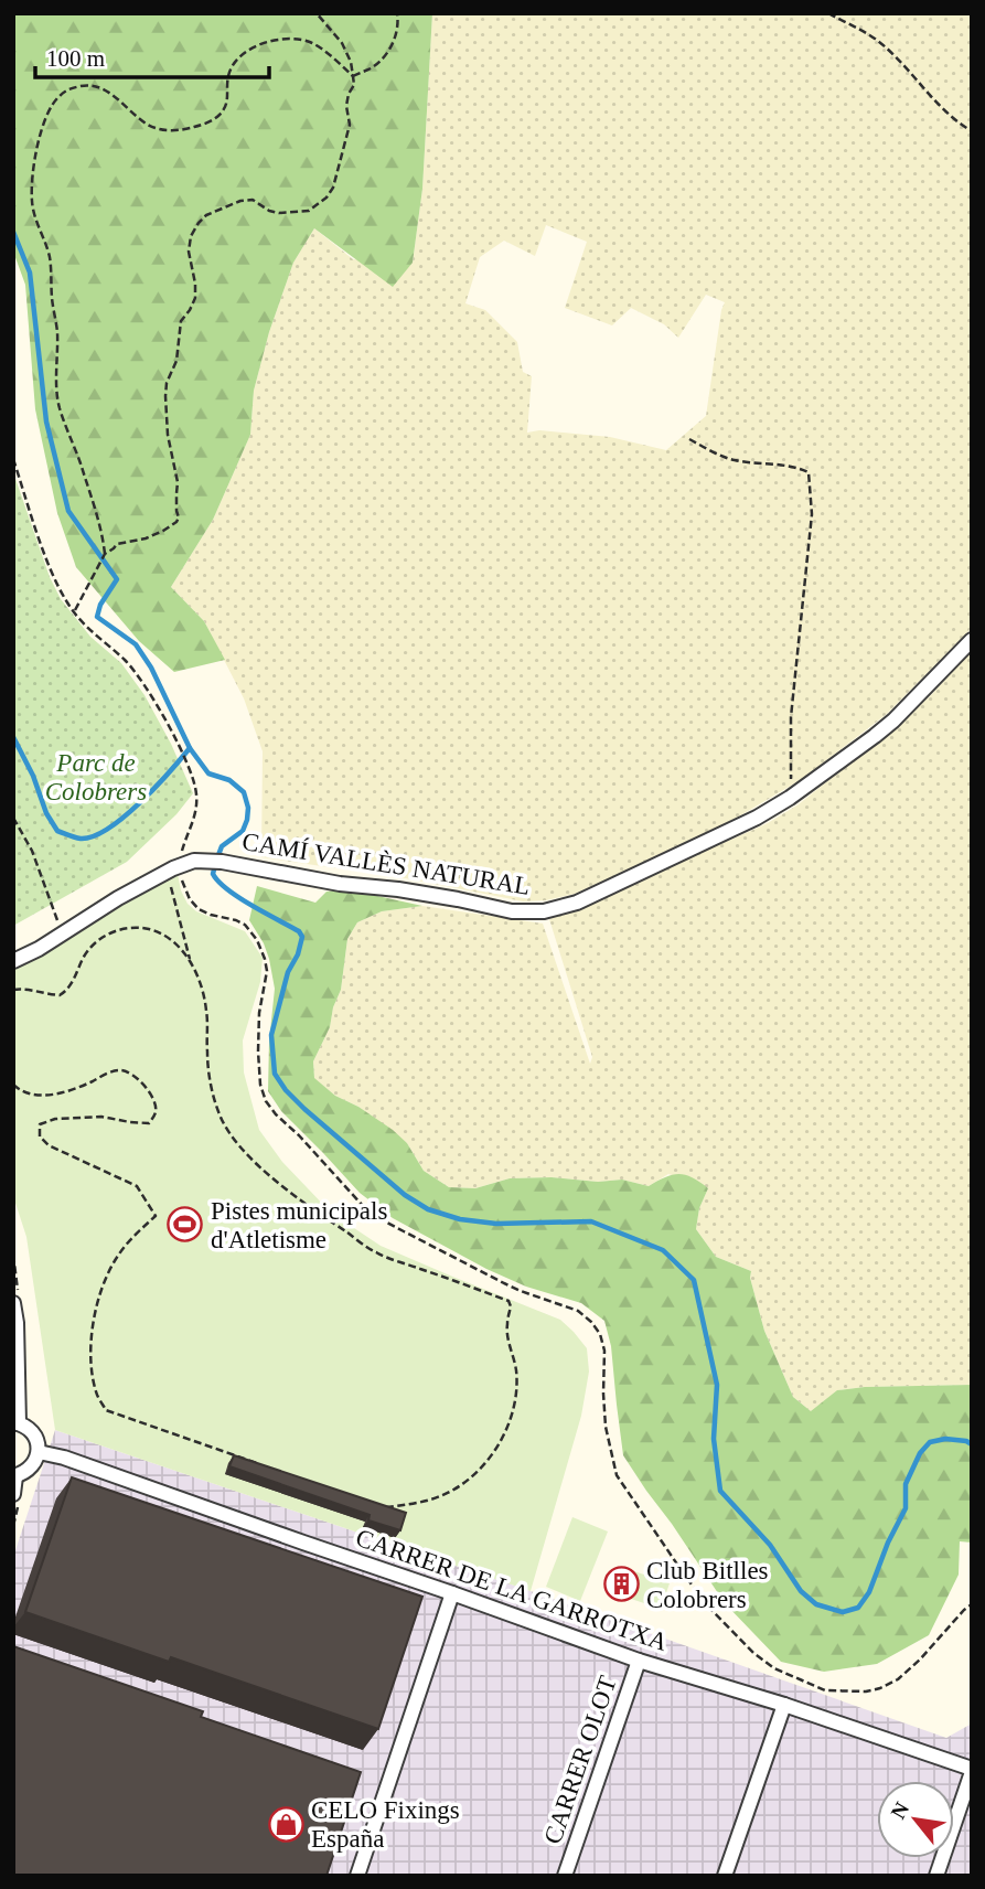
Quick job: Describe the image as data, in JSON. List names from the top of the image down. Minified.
{"streets":{"street":["CAMÍ VALLÈS NATURAL","CARRER DE LA GARROTXA","CARRER OLOT"]},"crossings":[["CARRER DE LA GARROTXA","CARRER OLOT"]],"parks":["Parc de Colobrers"],"places":{"sports":["Pistes municipals d'Atletisme"],"building":["Club Bitlles Colobrers"],"shop":["CELO Fixings España"]},"scale_bar":"100 m","north":"top left"}
